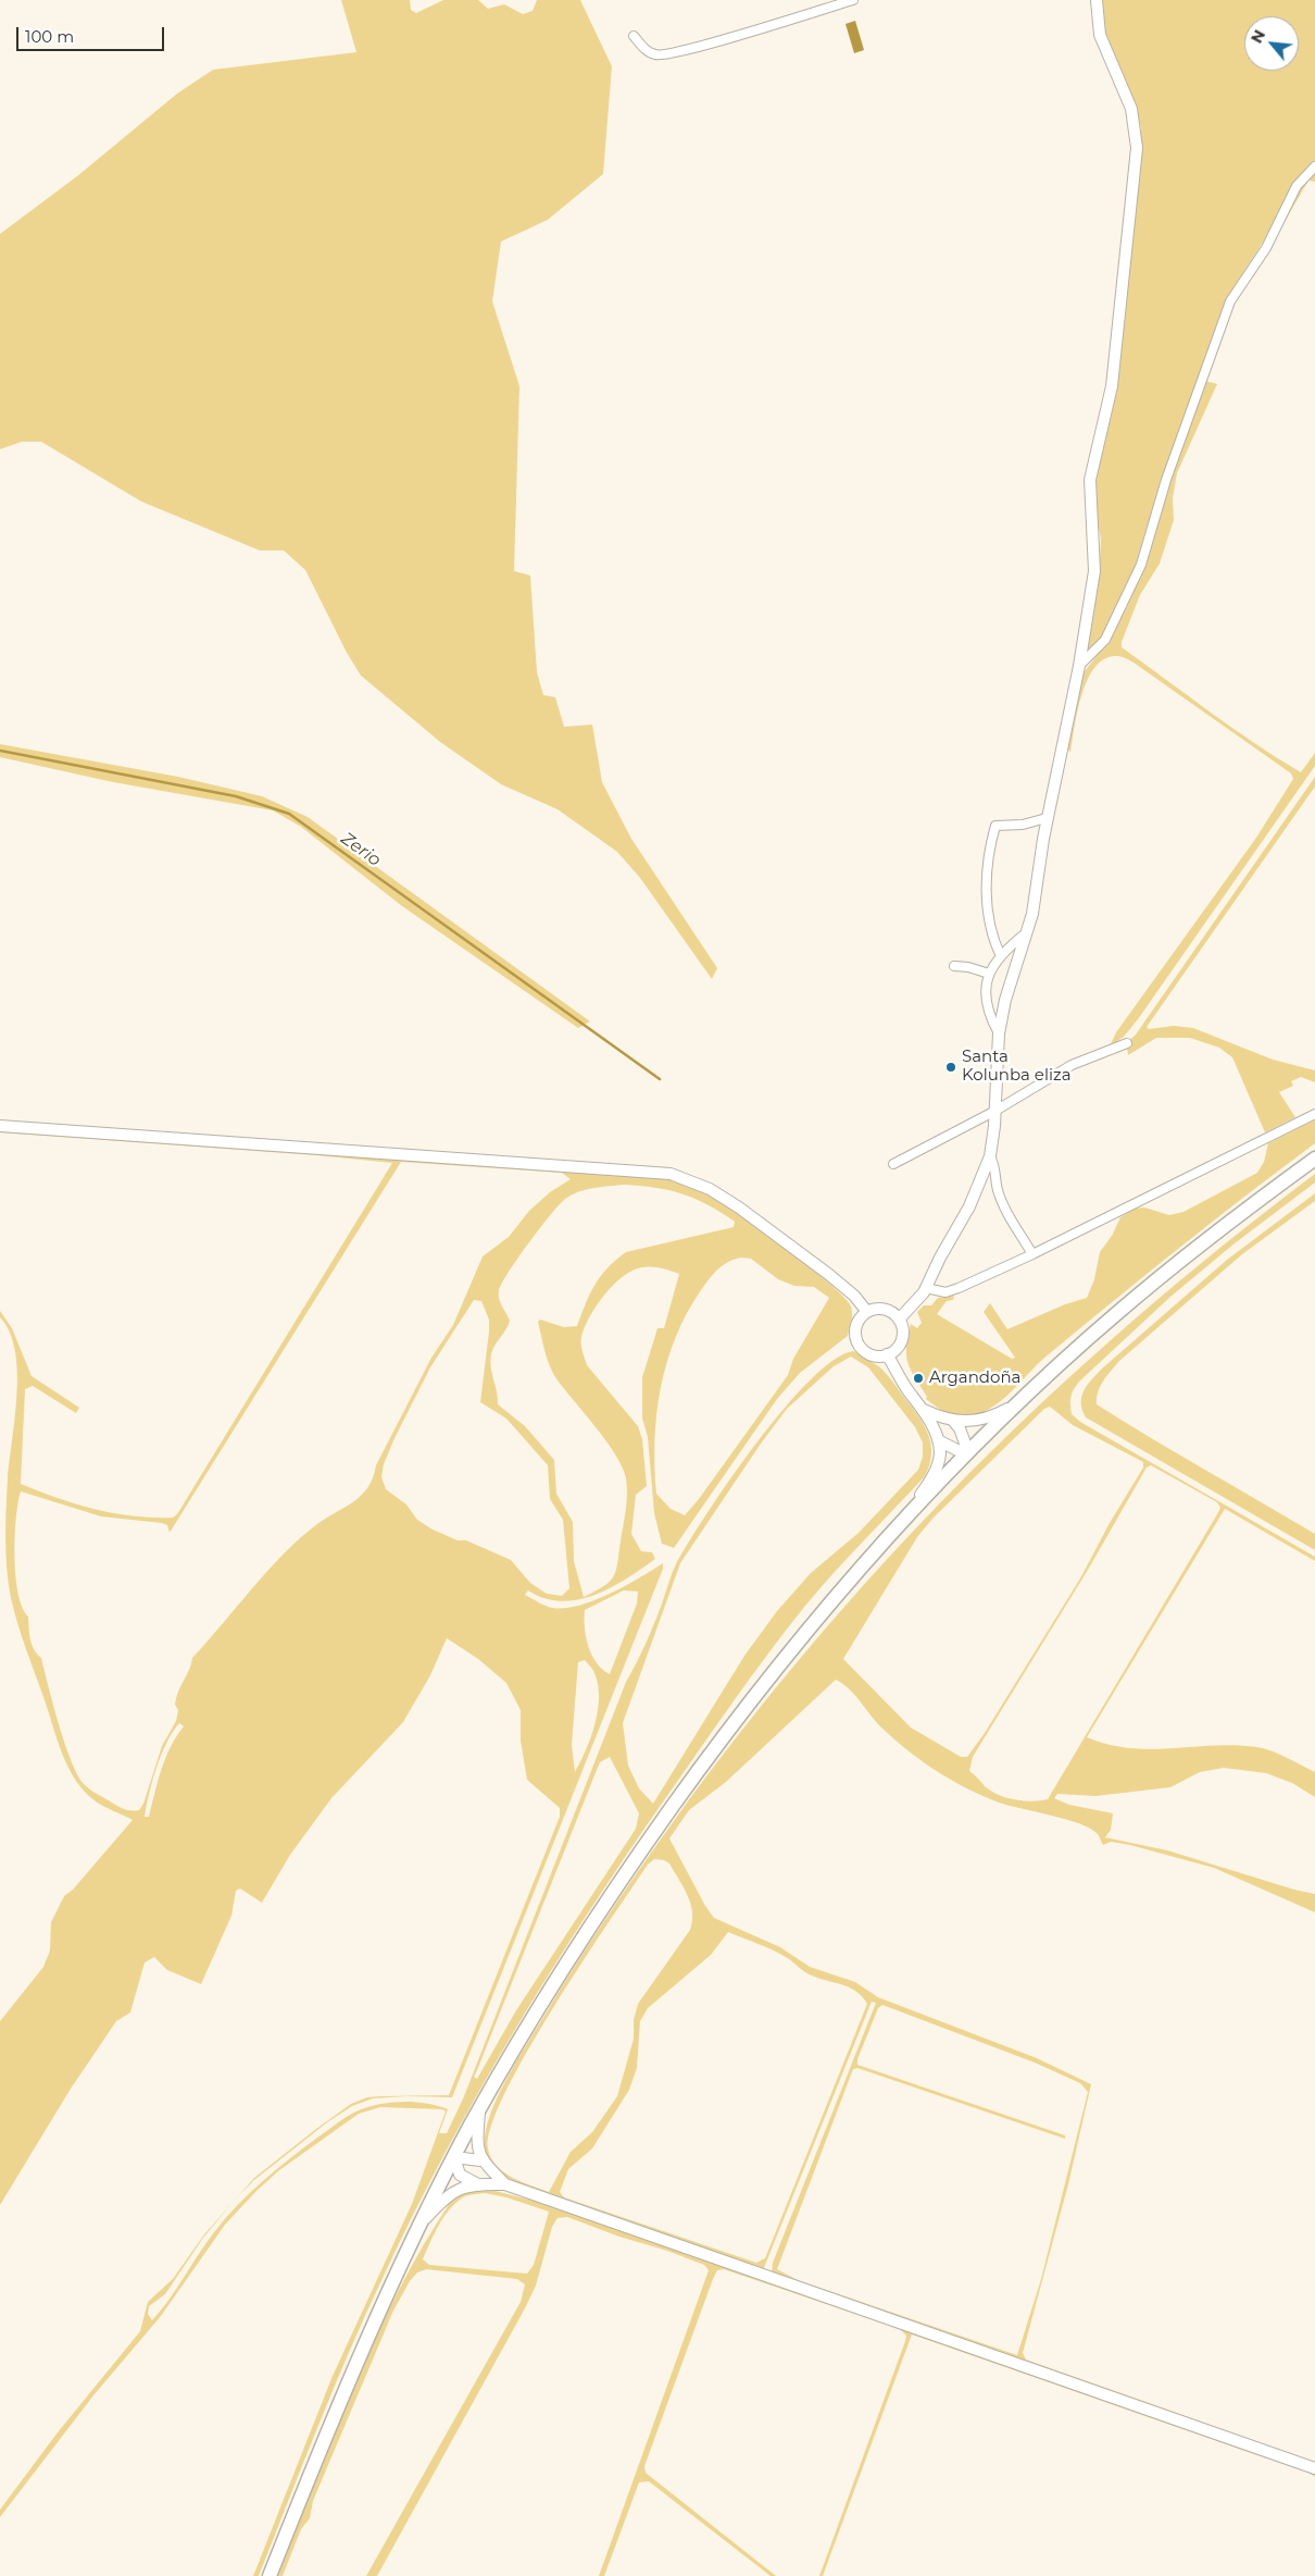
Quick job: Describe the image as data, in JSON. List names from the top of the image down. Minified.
{"water":["Zerio"],"places":["Santa Kolunba eliza","Argandoña"],"scale_bar":"100 m","north":"top left"}
